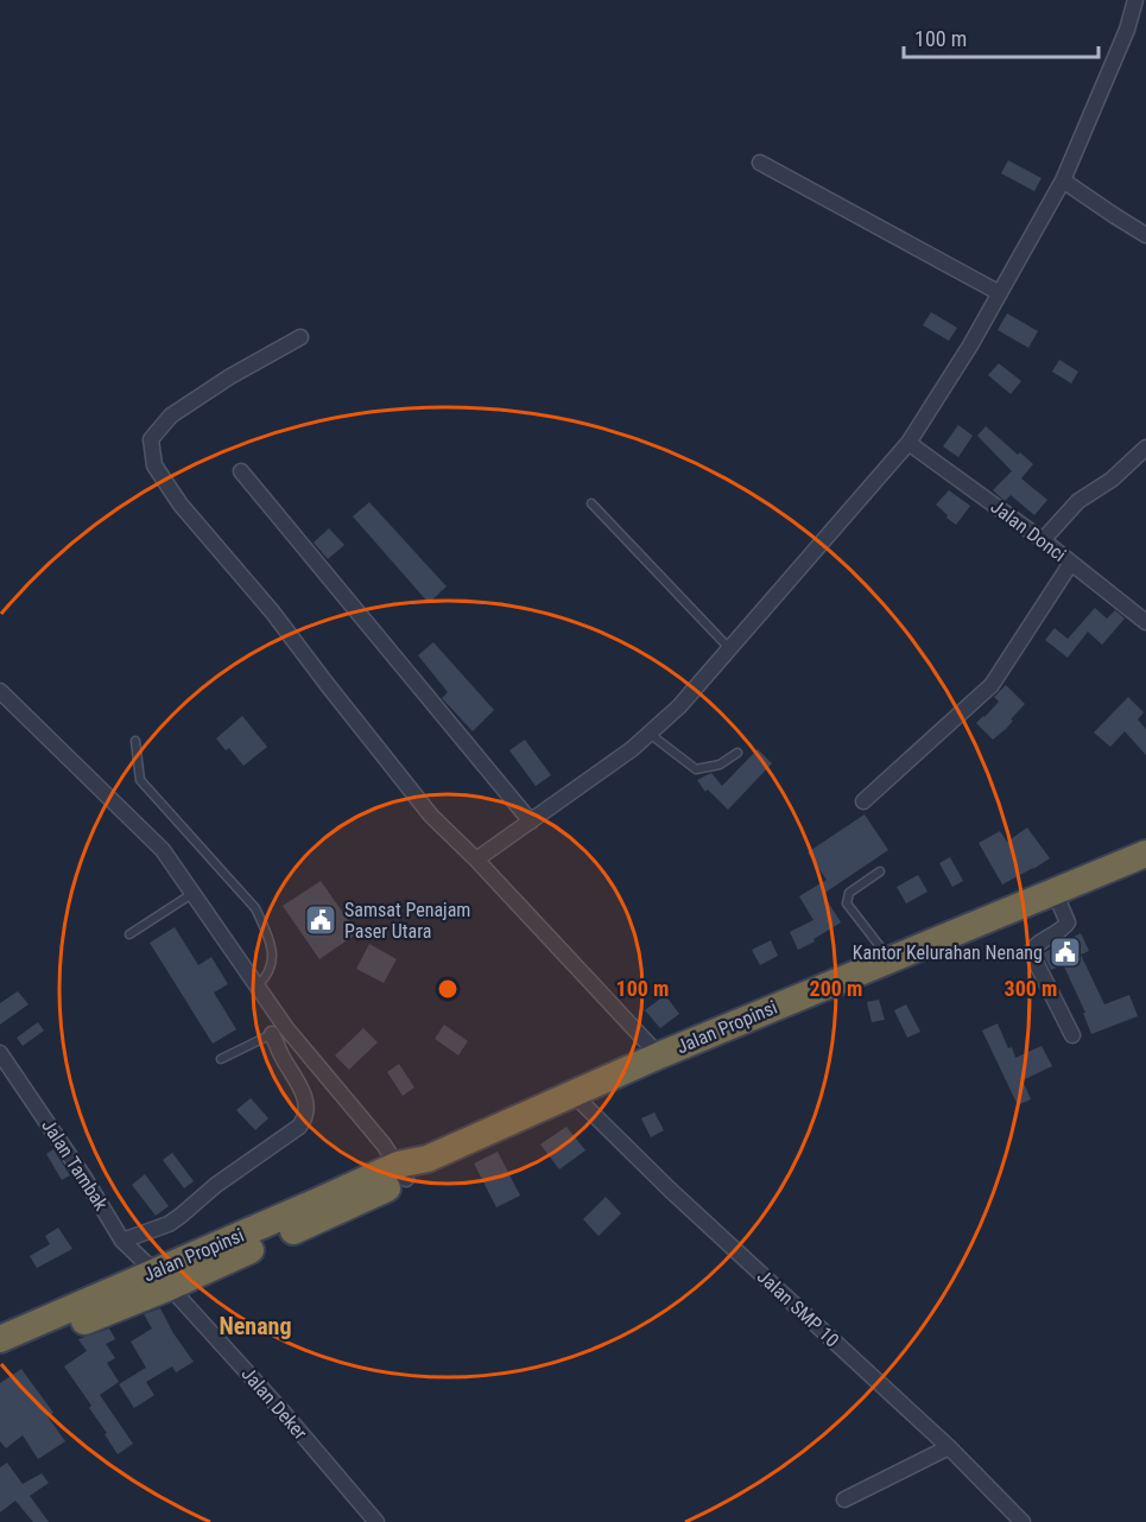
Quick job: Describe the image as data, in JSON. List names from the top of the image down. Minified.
{"streets":{"highway":["Jalan Propinsi"],"street":["Jalan Donci","Jalan Tambak","Jalan SMP 10","Jalan Deker"]},"crossings":[["Jalan Propinsi","Jalan Tambak"],["Jalan Propinsi","Jalan SMP 10"],["Jalan Propinsi","Jalan Deker"],["Jalan Tambak","Jalan Deker"]],"districts":["Nenang"],"places":{"public building":["Samsat Penajam Paser Utara","Kantor Kelurahan Nenang"]},"scale_bar":"100 m","rings":["100 m","200 m","300 m"]}
